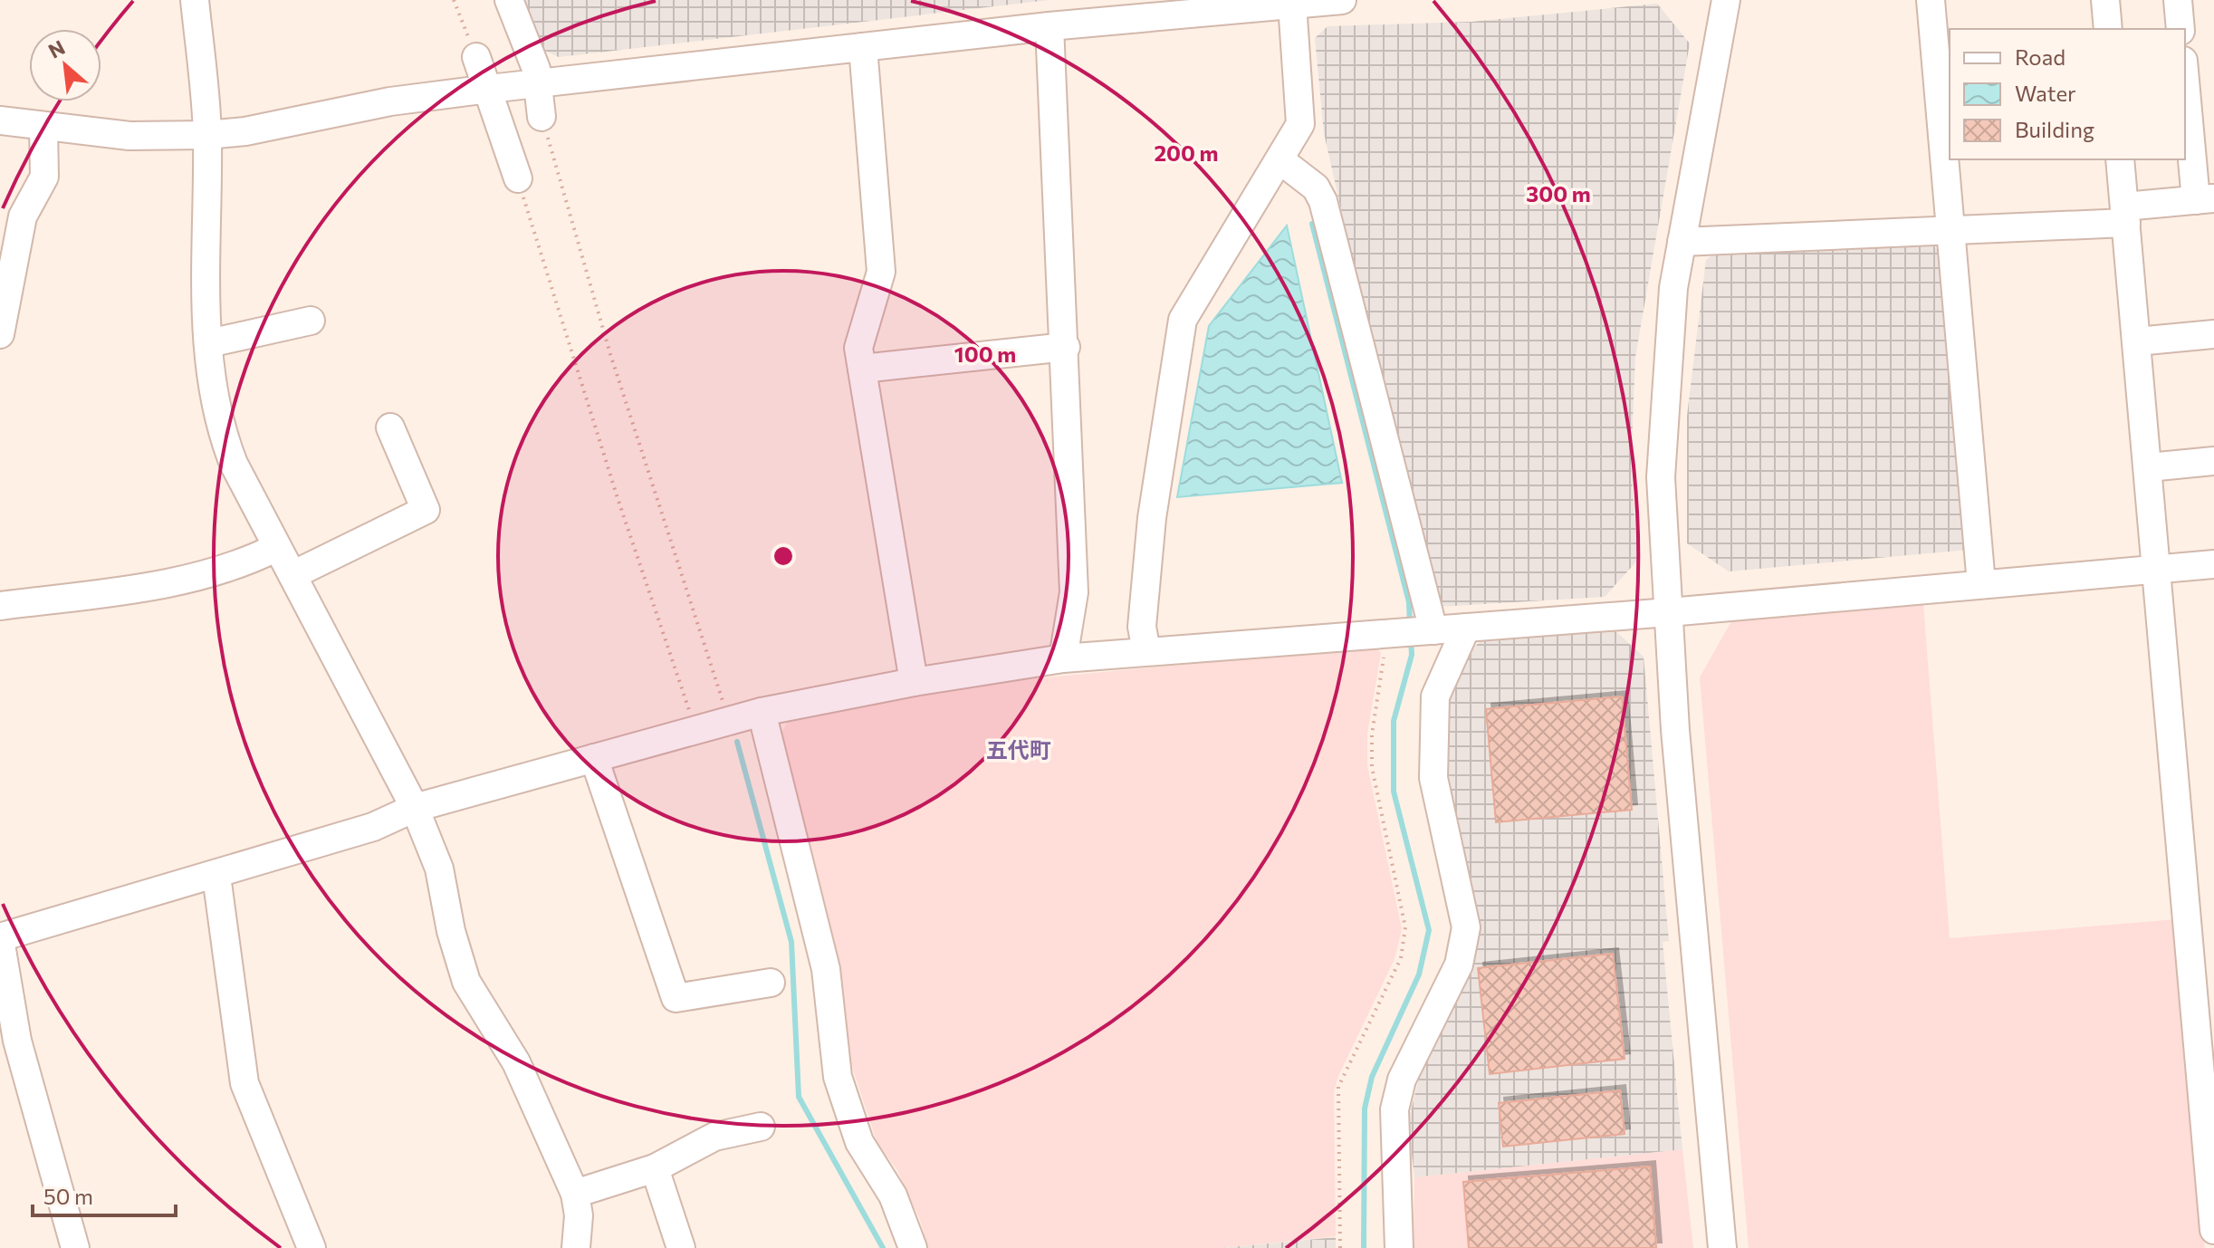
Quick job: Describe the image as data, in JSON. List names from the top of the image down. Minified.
{"districts":["五代町"],"legend":["Road","Water","Building"],"scale_bar":"50 m","north":"top left","rings":["200 m","300 m","100 m"]}
